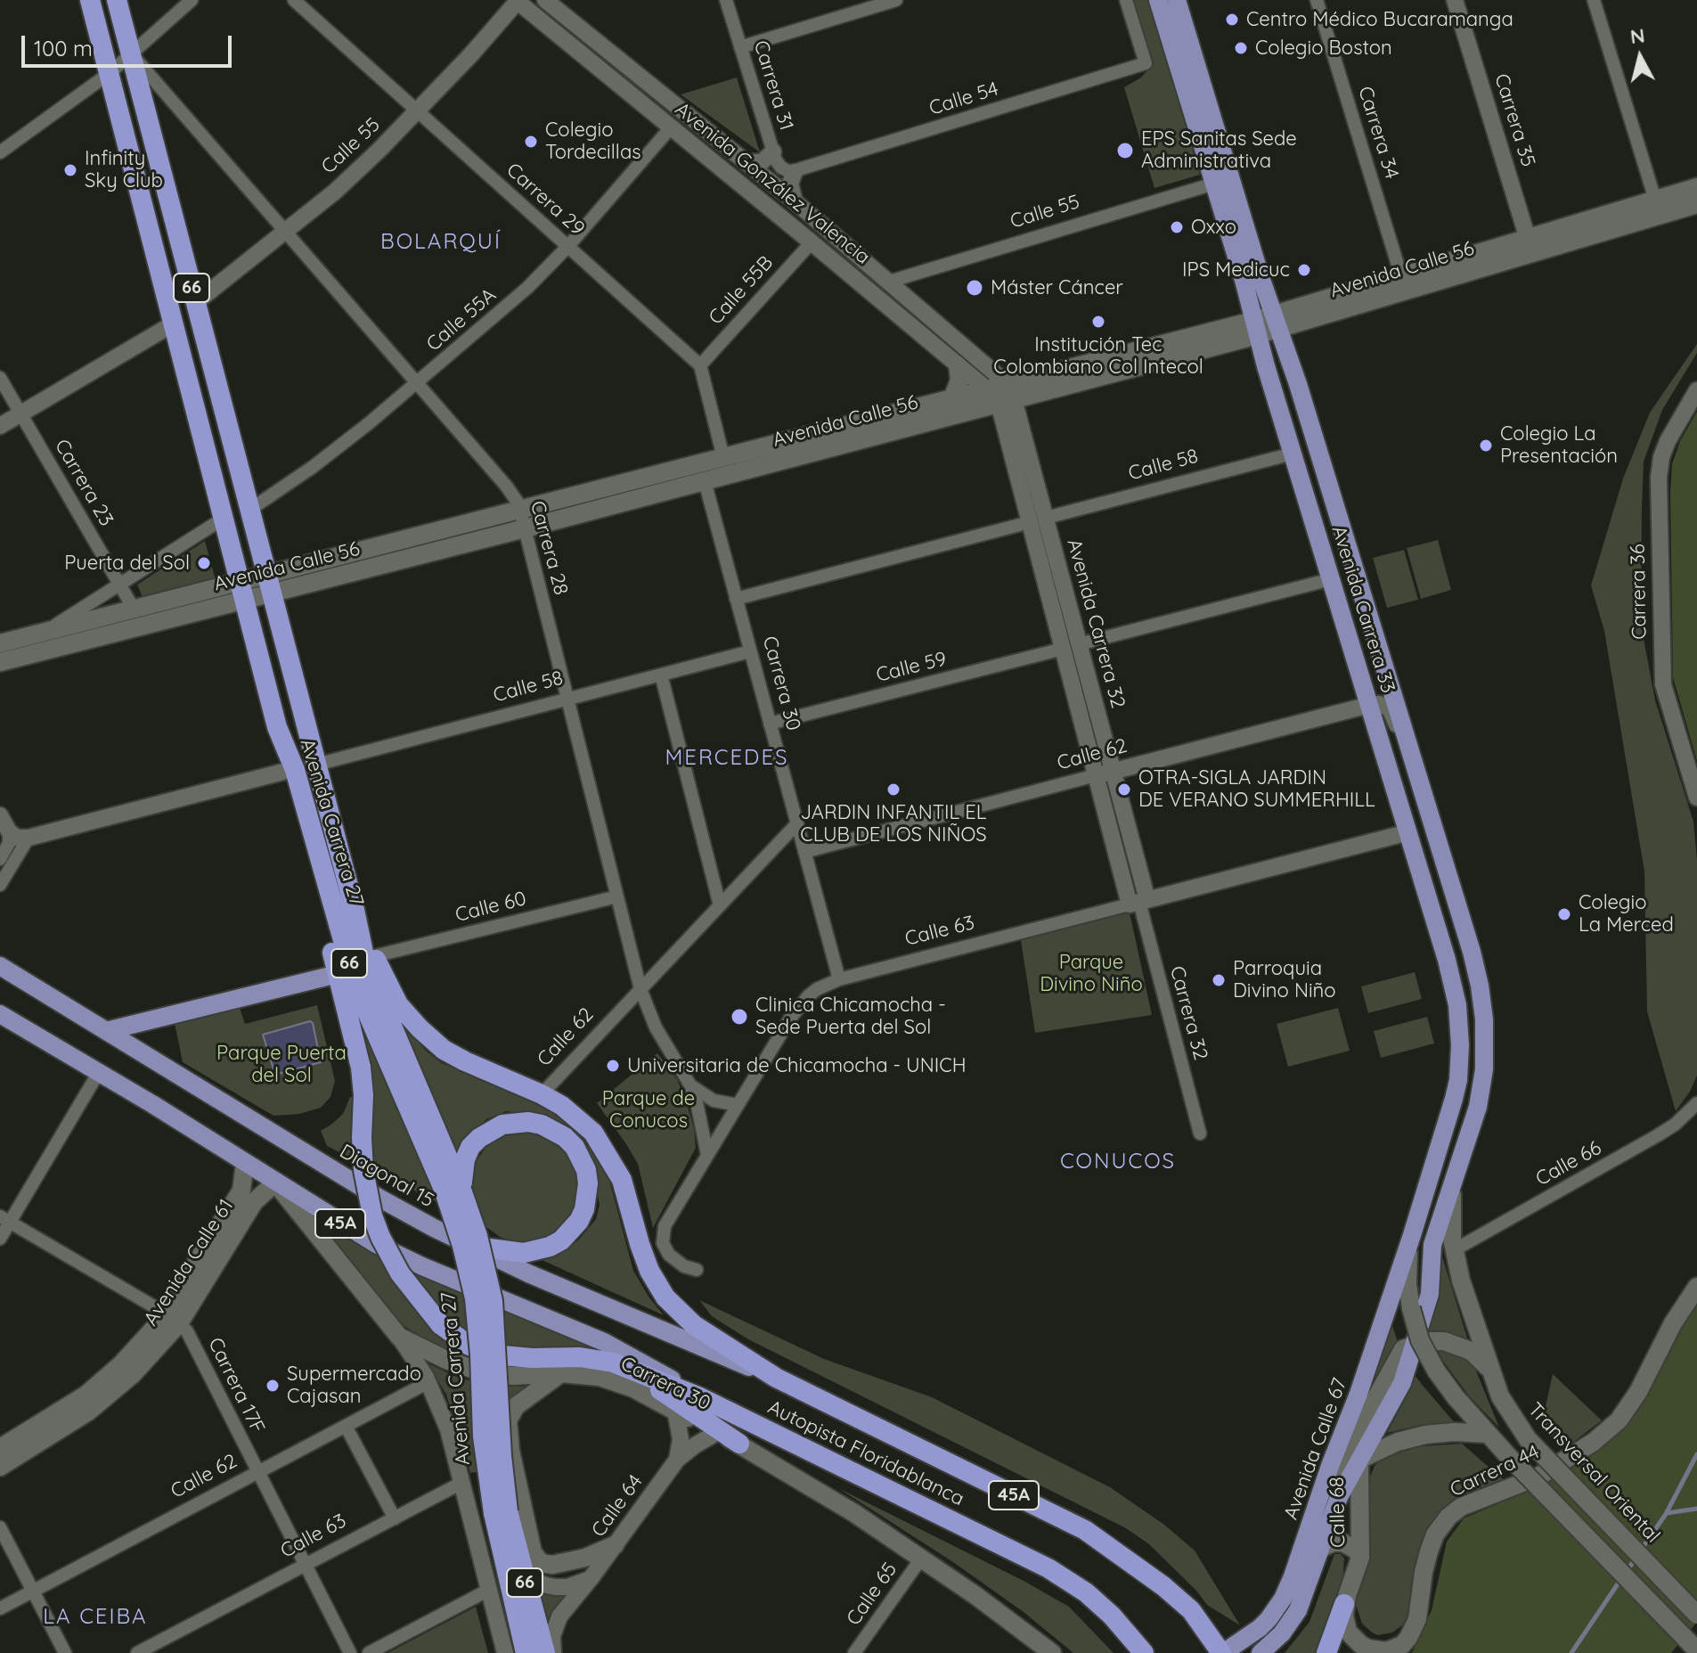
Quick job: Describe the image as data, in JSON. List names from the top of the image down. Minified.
{"streets":{"highway":["66","Avenida Carrera 27","45A","Autopista Floridablanca"],"main road":["Avenida Calle 56","Avenida Carrera 33","Carrera 30","Diagonal 15","Avenida Calle 61","Avenida Calle 67","Carrera 44","Transversal Oriental","Calle 68"],"street":["Carrera 31","Calle 54","Carrera 35","Carrera 34","Calle 55","Avenida González Valencia","Carrera 29","Calle 55B","Calle 55A","Calle 58","Carrera 23","Carrera 28","Carrera 36","Avenida Carrera 32","Calle 59","Calle 62","Calle 60","Calle 63","Carrera 32","Calle 66","Carrera 17F","Calle 64","Calle 65"]},"crossings":[["Carrera 31","Calle 54"],["Carrera 35","Avenida Calle 56"],["Carrera 34","Avenida Calle 56"],["Calle 55","Avenida González Valencia"],["Calle 55","Carrera 29"],["Calle 55","Carrera 28"],["Calle 55","Avenida Carrera 33"],["Calle 55","Avenida Carrera 27"],["Avenida González Valencia","Avenida Calle 56"],["Avenida González Valencia","Calle 55B"],["Avenida González Valencia","Calle 55A"],["Avenida González Valencia","Avenida Carrera 32"],["Carrera 29","Calle 55B"],["Carrera 29","Calle 55A"],["Avenida Calle 56","Carrera 23"],["Avenida Calle 56","Carrera 28"],["Avenida Calle 56","Avenida Carrera 33"],["Avenida Calle 56","Avenida Carrera 32"],["Avenida Calle 56","Carrera 30"],["Avenida Calle 56","Avenida Carrera 27"],["Calle 55A","Carrera 28"],["Calle 55A","Avenida Carrera 27"],["Calle 58","Carrera 28"],["Calle 58","Avenida Carrera 33"],["Calle 58","Avenida Carrera 32"],["Calle 58","Carrera 30"],["Calle 58","Avenida Carrera 27"],["Carrera 28","Calle 62"],["Carrera 28","Avenida Carrera 27"],["Carrera 28","Calle 60"],["Carrera 28","Calle 63"],["Avenida Carrera 33","Calle 62"],["Avenida Carrera 33","Calle 63"],["Avenida Carrera 33","Avenida Calle 67"],["Avenida Carrera 33","Transversal Oriental"],["Avenida Carrera 32","Calle 59"],["Avenida Carrera 32","Calle 62"],["Avenida Carrera 32","Calle 63"],["Avenida Carrera 32","Carrera 32"],["Calle 59","Carrera 30"],["Carrera 30","Calle 62"],["Carrera 30","Avenida Carrera 27"],["Carrera 30","Calle 63"],["Carrera 30","45A"],["Carrera 30","Avenida Calle 61"],["Carrera 30","Calle 64"],["Carrera 30","Calle 65"],["Calle 62","Avenida Carrera 27"],["Calle 62","Carrera 17F"],["Calle 62","Autopista Floridablanca"],["Avenida Carrera 27","Calle 63"],["Avenida Carrera 27","Autopista Floridablanca"],["Calle 60","Autopista Floridablanca"],["Calle 63","Carrera 32"],["Calle 63","Carrera 17F"],["Calle 63","Calle 64"],["Calle 66","Transversal Oriental"],["Diagonal 15","Autopista Floridablanca"],["45A","Avenida Calle 61"],["45A","Autopista Floridablanca"],["Avenida Calle 61","Carrera 17F"],["Avenida Calle 67","Autopista Floridablanca"],["Avenida Calle 67","Calle 68"],["Carrera 44","Calle 68"]],"districts":["BOLARQUÍ","MERCEDES","CONUCOS","LA CEIBA"],"parks":["Parque Divino Niño","Parque Puerta del Sol","Parque de Conucos"],"places":["Centro Médico Bucaramanga","Colegio Boston","Colegio Tordecillas","EPS Sanitas Sede Administrativa","Infinity Sky Club","Oxxo","IPS Medicuc","Máster Cáncer","Institución Tec Colombiano Col Intecol","Colegio La Presentación","Puerta del Sol","JARDIN INFANTIL EL CLUB DE LOS NIÑOS","OTRA-SIGLA JARDIN DE VERANO SUMMERHILL","Colegio La Merced","Parroquia Divino Niño","Clinica Chicamocha - Sede Puerta del Sol","Universitaria de Chicamocha - UNICH","Supermercado Cajasan"],"scale_bar":"100 m","north":"top"}
